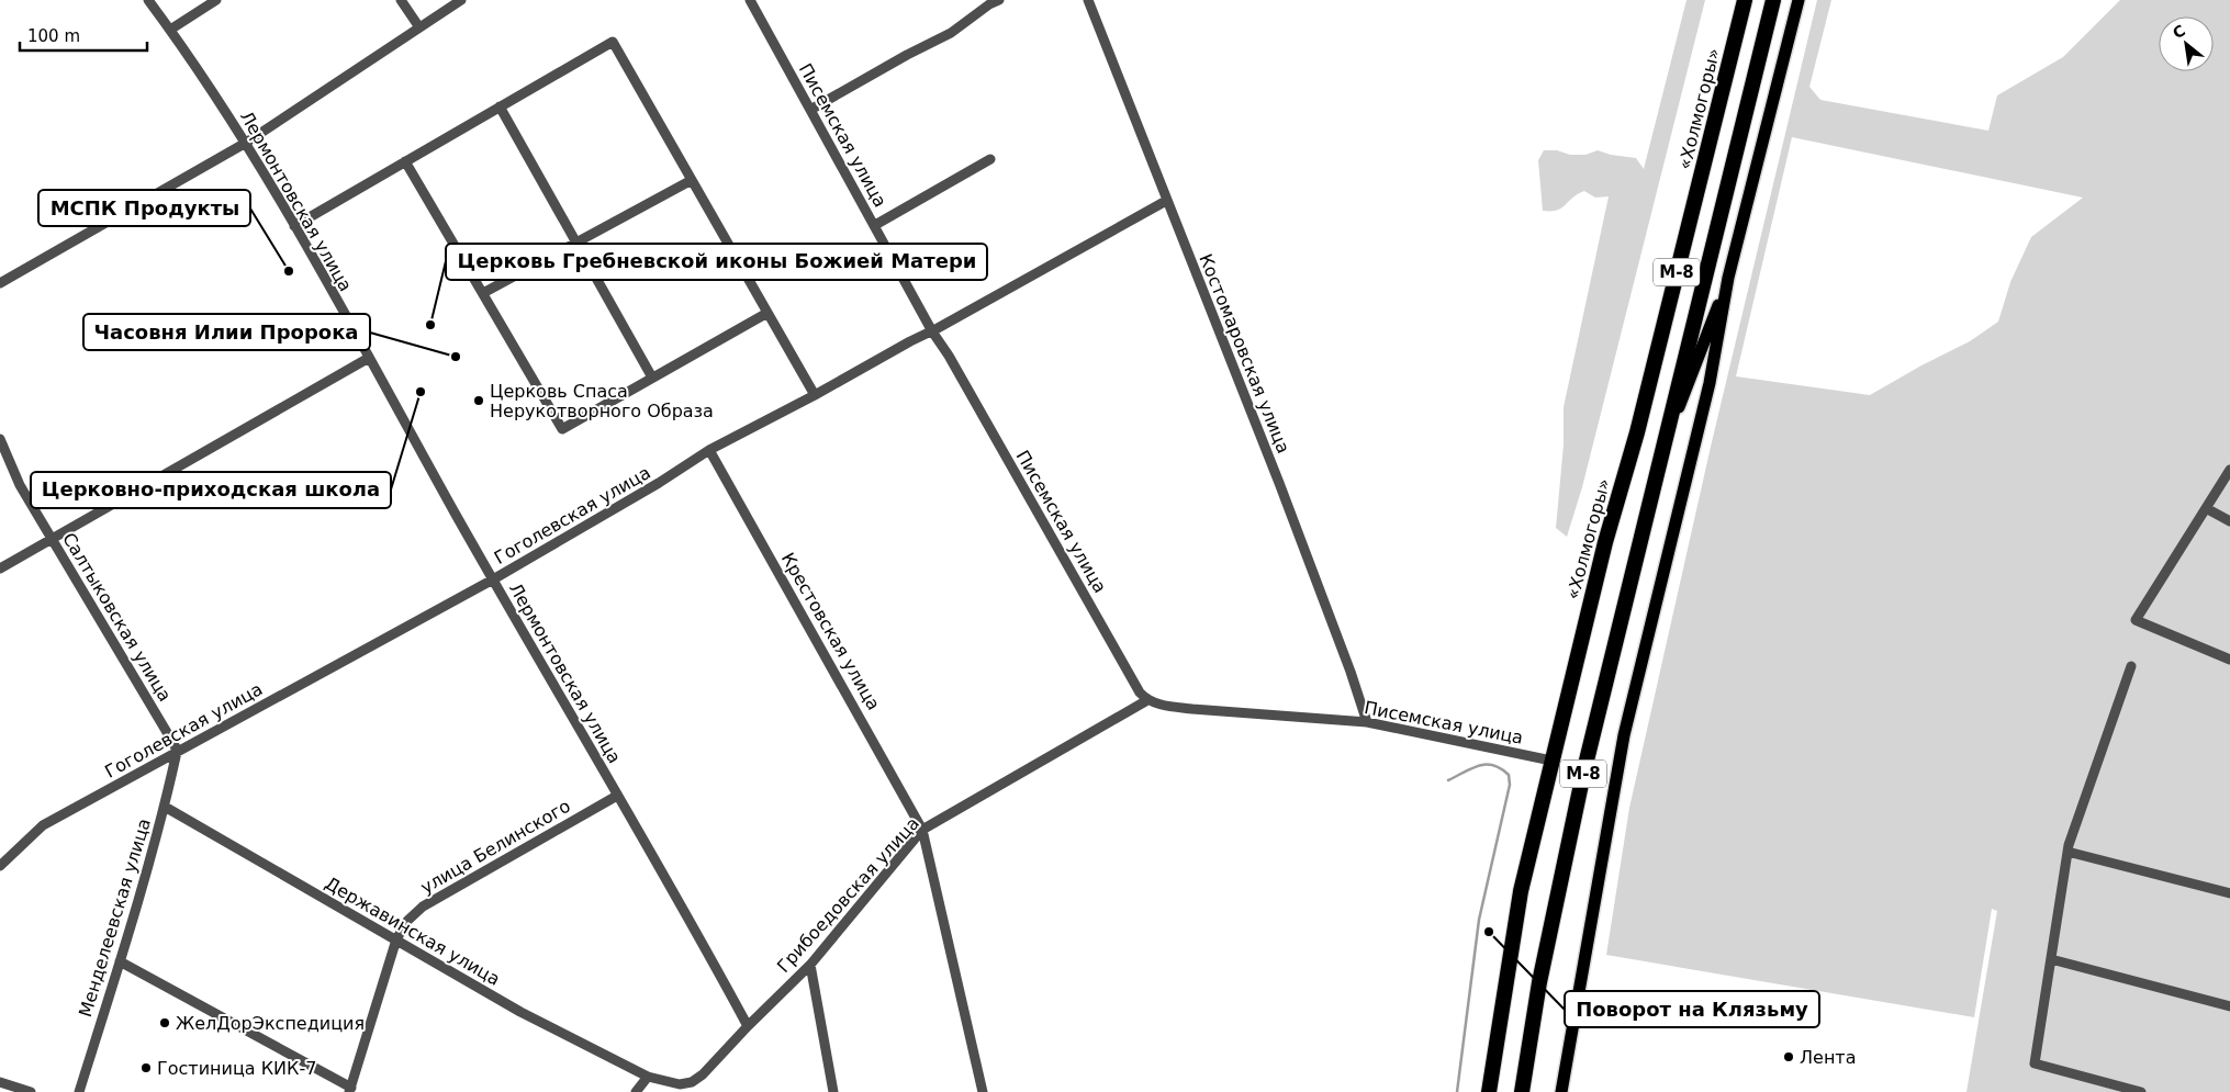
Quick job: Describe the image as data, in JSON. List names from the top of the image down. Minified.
{"streets":{"highway":["«Холмогоры»","М-8"],"street":["Писемская улица","Лермонтовская улица","Костомаровская улица","Гоголевская улица","Салтыковская улица","Крестовская улица","улица Белинского","Грибоедовская улица","Менделеевская улица","Державинская улица"]},"crossings":[["«Холмогоры»","Писемская улица"],["Писемская улица","Костомаровская улица"],["Писемская улица","Гоголевская улица"],["Писемская улица","Грибоедовская улица"],["Лермонтовская улица","Гоголевская улица"],["Лермонтовская улица","улица Белинского"],["Лермонтовская улица","Грибоедовская улица"],["Костомаровская улица","Гоголевская улица"],["Гоголевская улица","Салтыковская улица"],["Гоголевская улица","Крестовская улица"],["Гоголевская улица","Менделеевская улица"],["Салтыковская улица","Менделеевская улица"],["Крестовская улица","Грибоедовская улица"],["улица Белинского","Державинская улица"],["Грибоедовская улица","Державинская улица"],["Менделеевская улица","Державинская улица"]],"places":["МСПК Продукты","Церковь Гребневской иконы Божией Матери","Часовня Илии Пророка","Церковно-приходская школа","Церковь Спаса Нерукотворного Образа","Поворот на Клязьму","ЖелДорЭкспедиция","Лента","Гостиница КИК-7"],"scale_bar":"100 m","north":"top left"}
